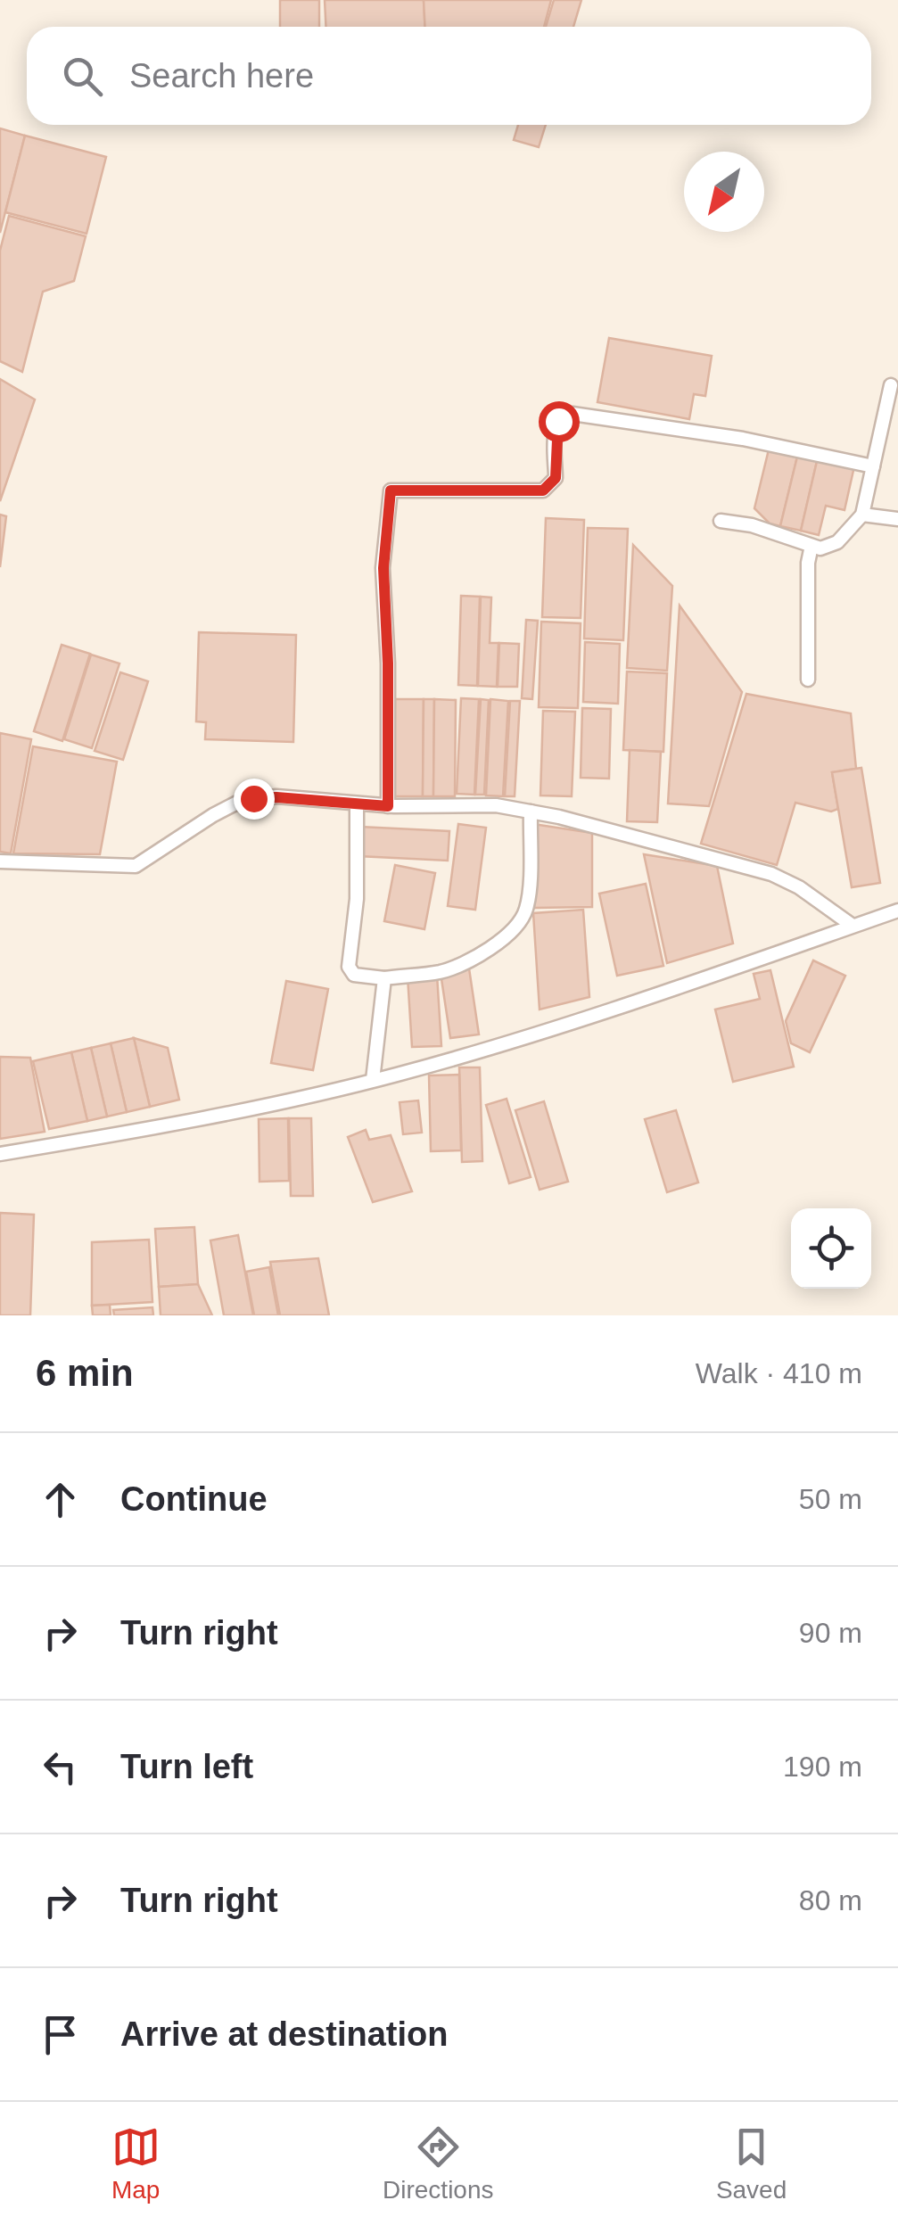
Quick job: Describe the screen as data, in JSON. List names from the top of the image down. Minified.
{"north":"bottom left","page":{"search":"Search here","heading":["6 min","Walk · 410 m"],"list":[["Continue","50 m"],["Turn right","90 m"],["Turn left","190 m"],["Turn right","80 m"],"Arrive at destination"],"nav":["Map","Directions","Saved"]}}
